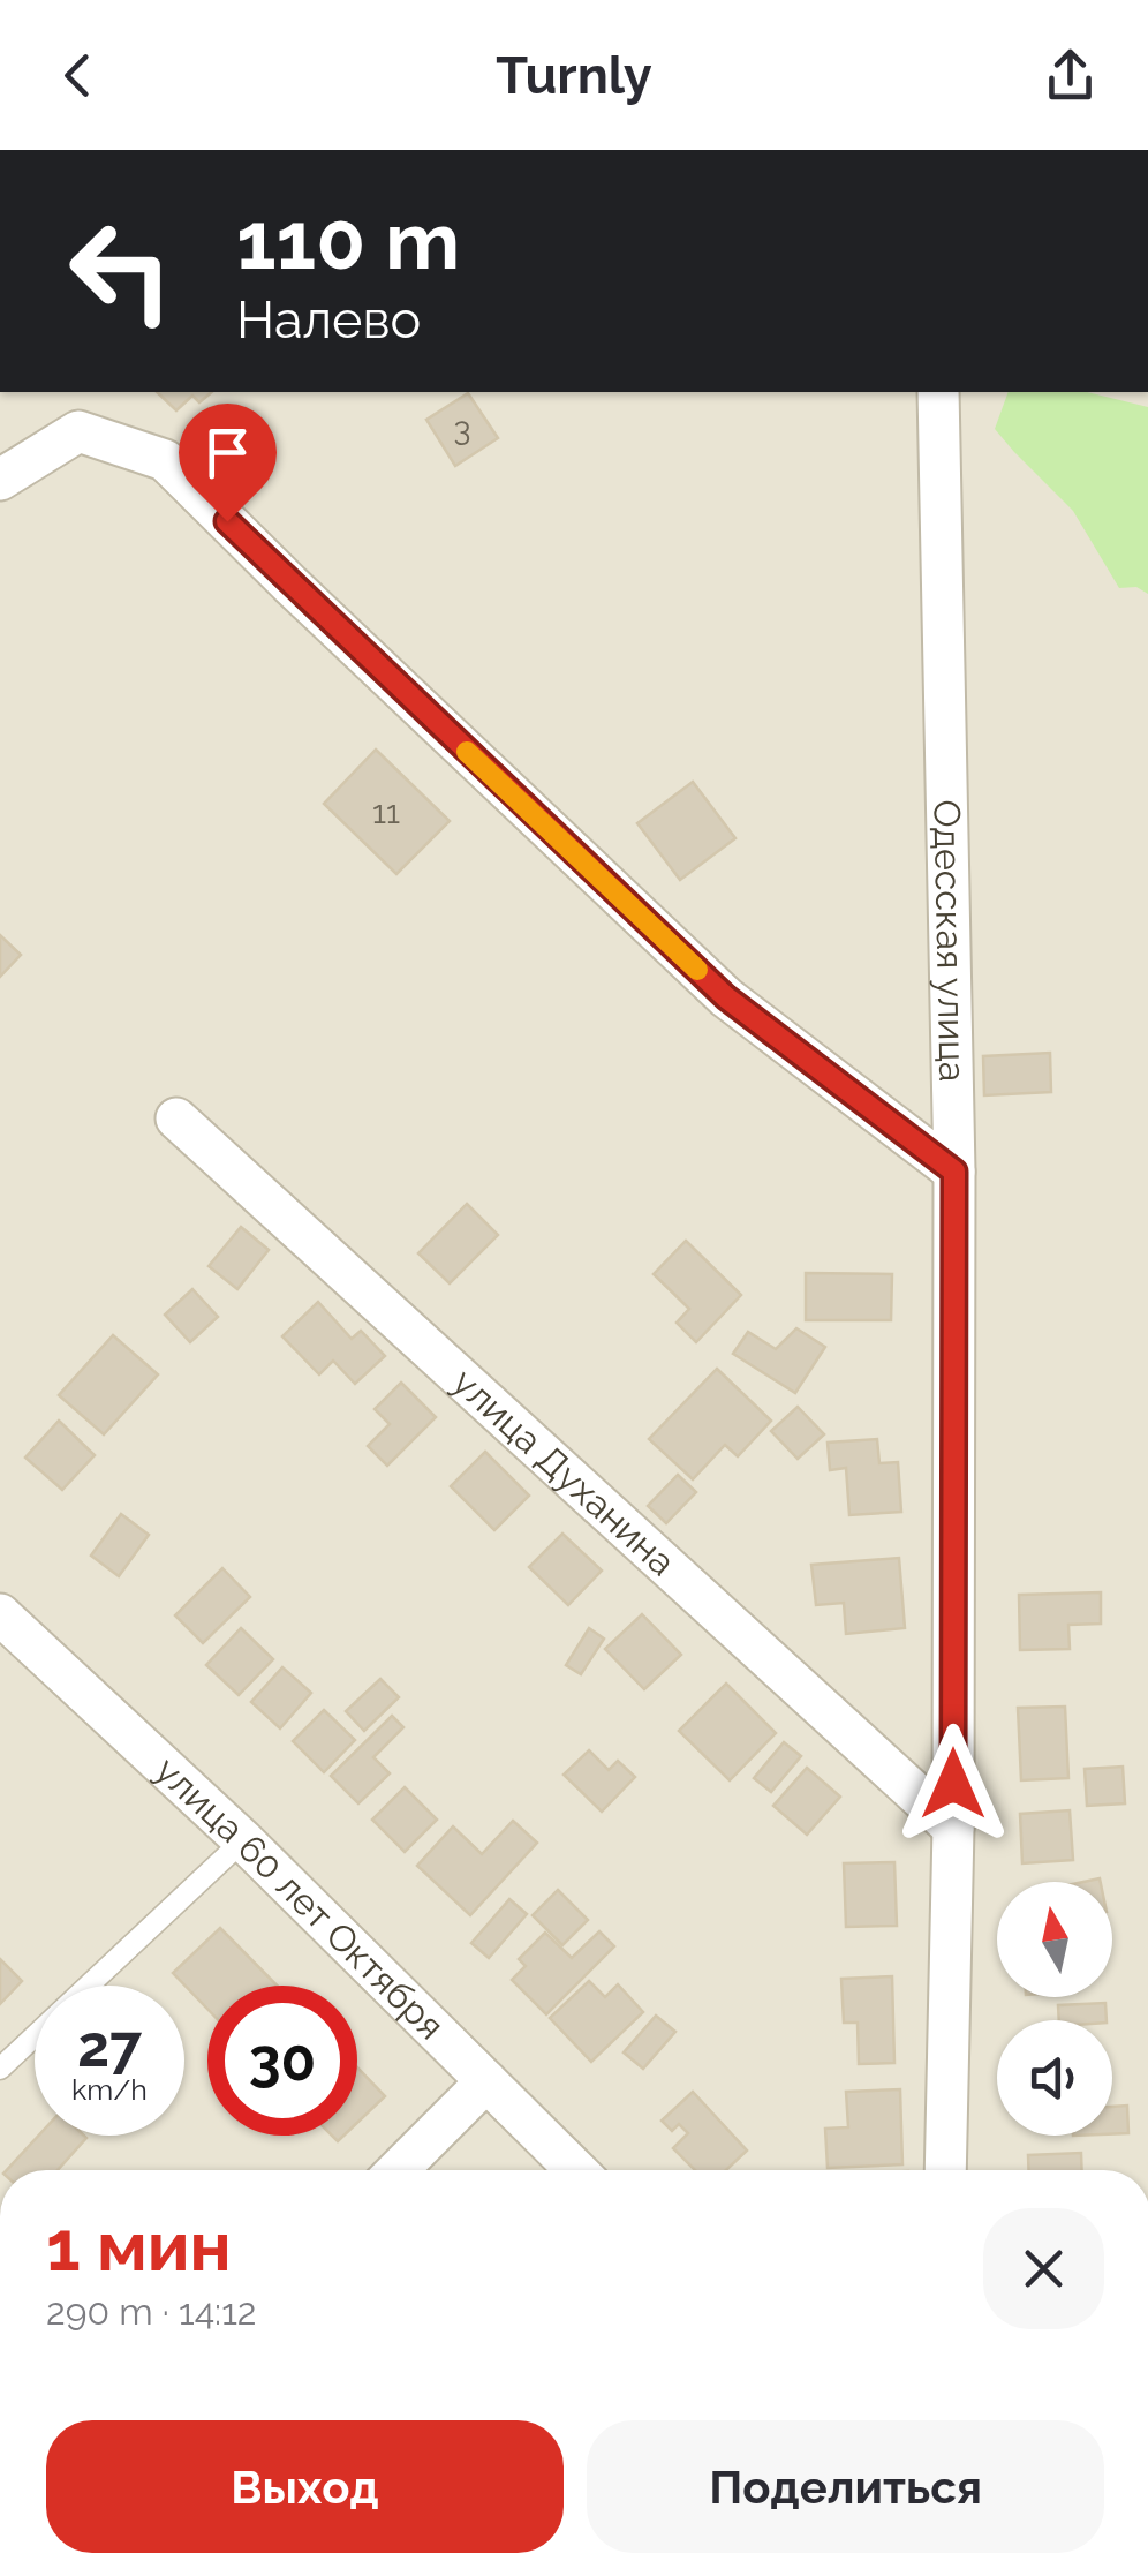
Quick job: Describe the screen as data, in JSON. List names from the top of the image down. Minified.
{"streets":{"street":["Одесская улица","улица Духанина","улица 60 лет Октября"]},"crossings":[["Одесская улица","улица Духанина"]],"house_numbers":["3","11"],"north":"top","page":{"header":"Turnly","turn":["110 m","Налево"],"speed":"27 km/h","limit":"30","heading":["1 мин","290 m · 14:12"],"buttons":["Выход","Поделиться"]}}
